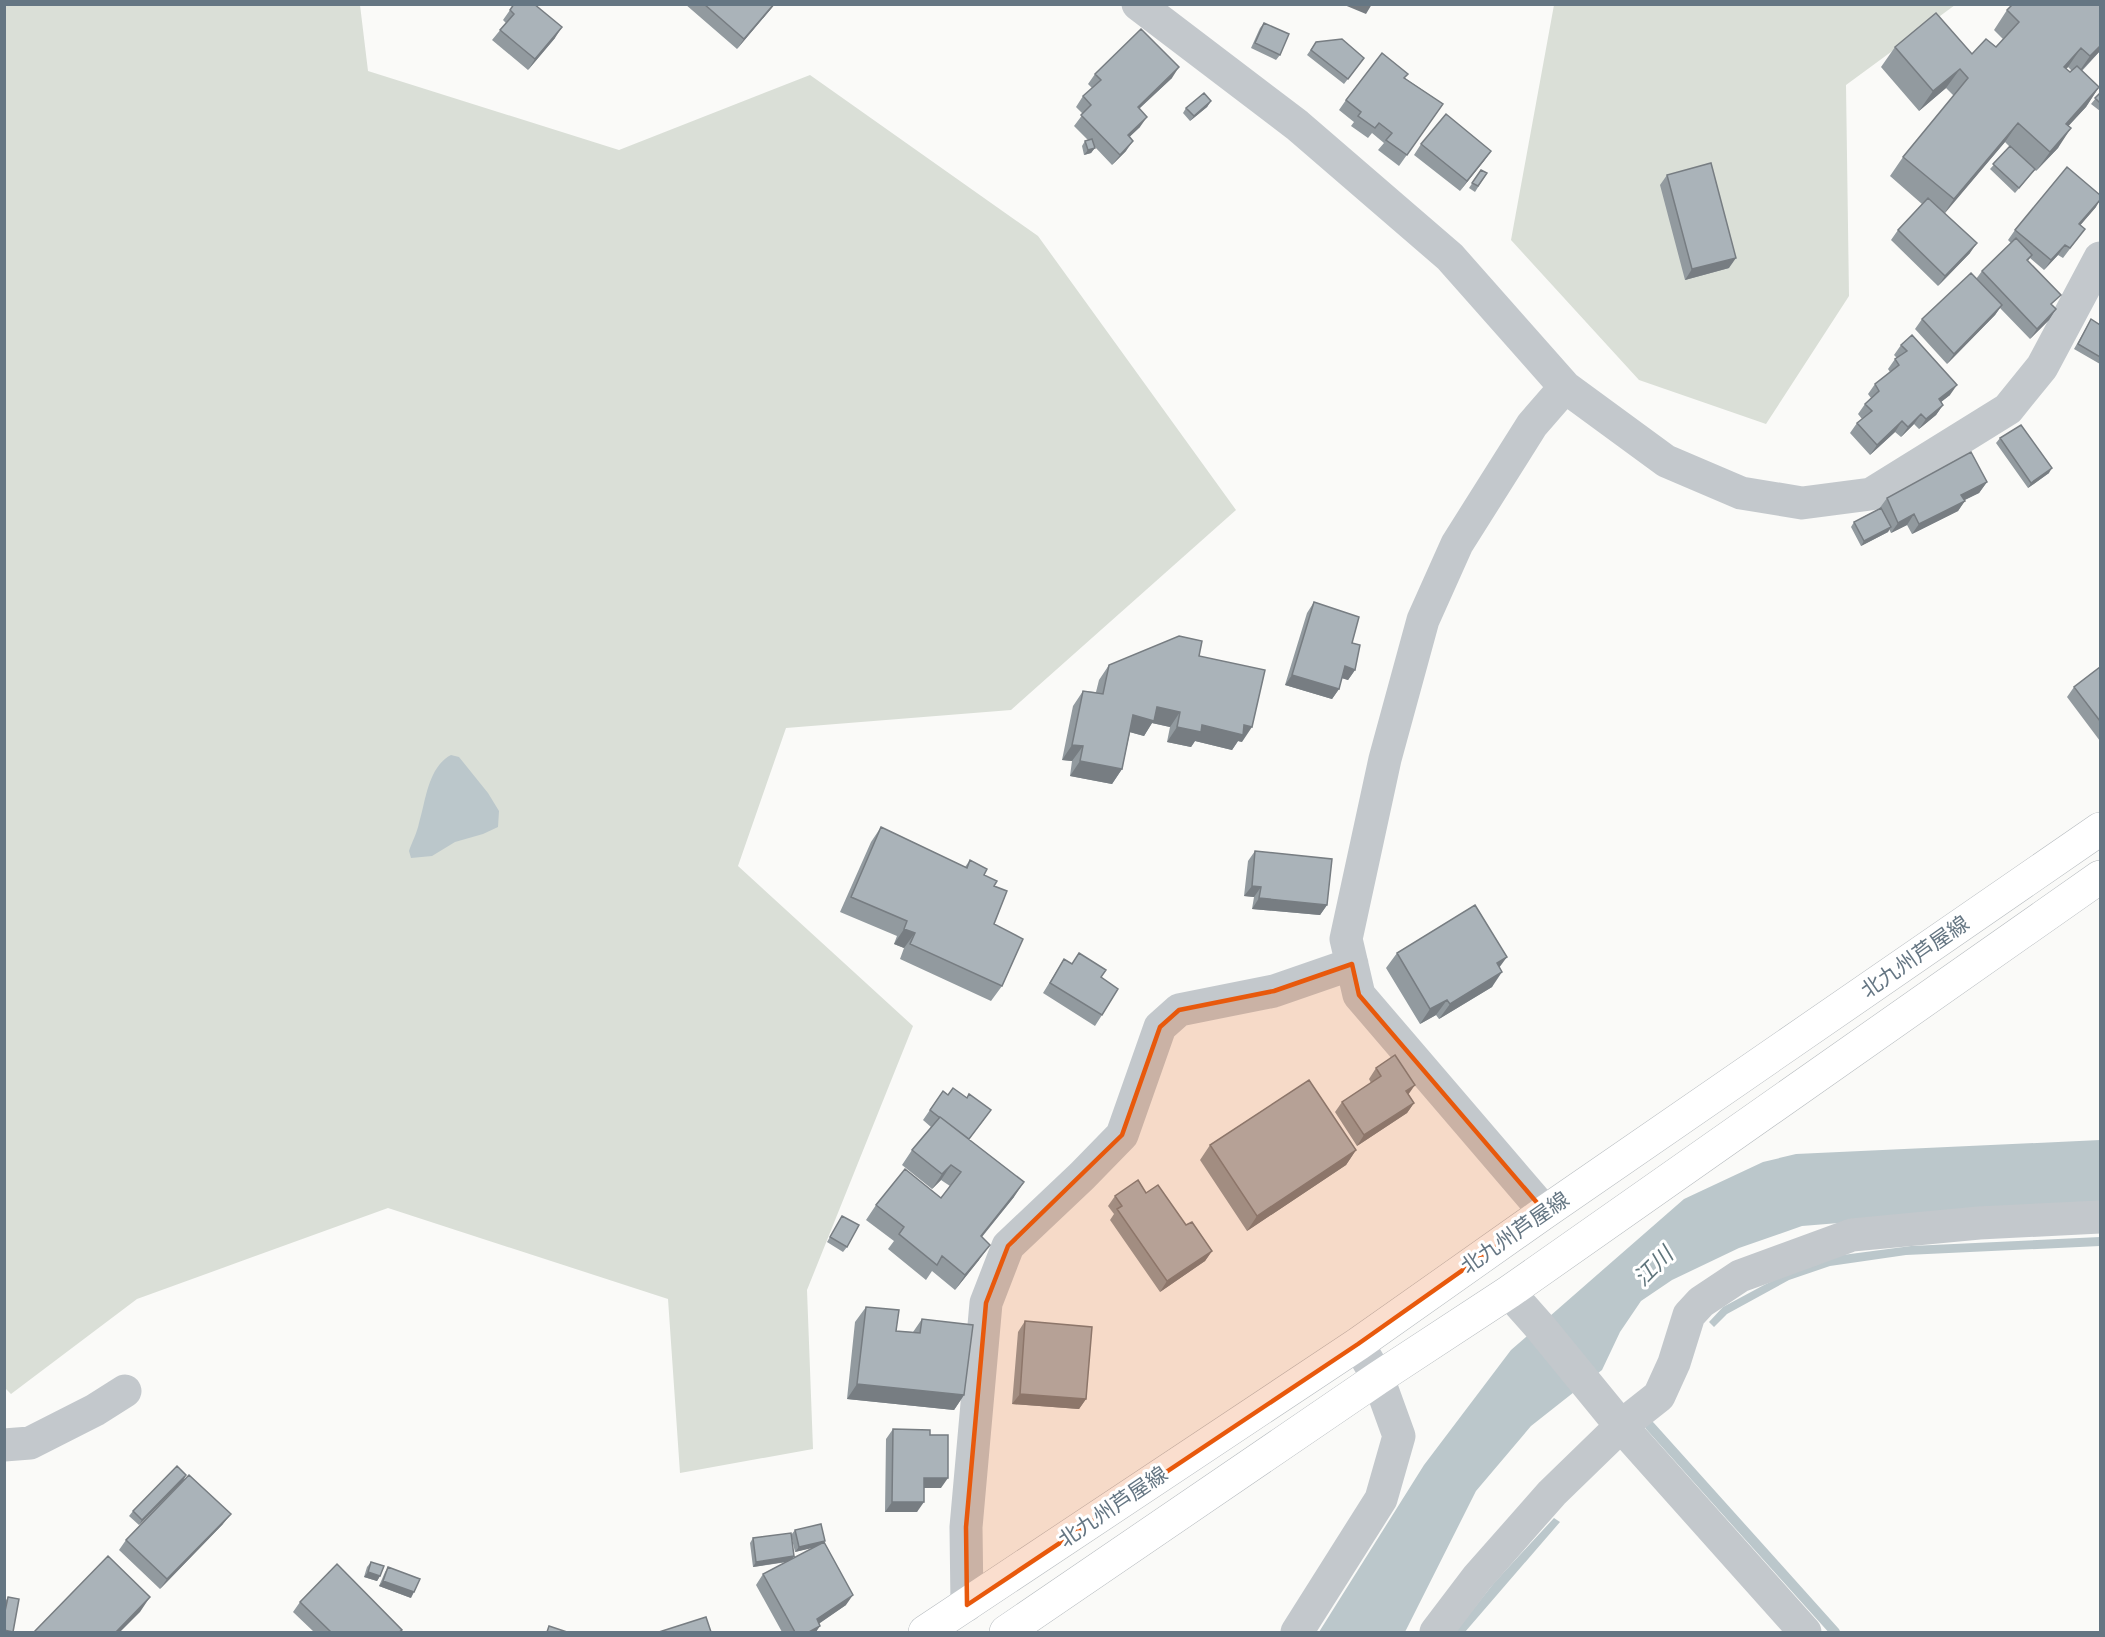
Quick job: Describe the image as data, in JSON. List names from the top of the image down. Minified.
{"streets":{"main road":["北九州芦屋線"]},"water":["江川"]}
